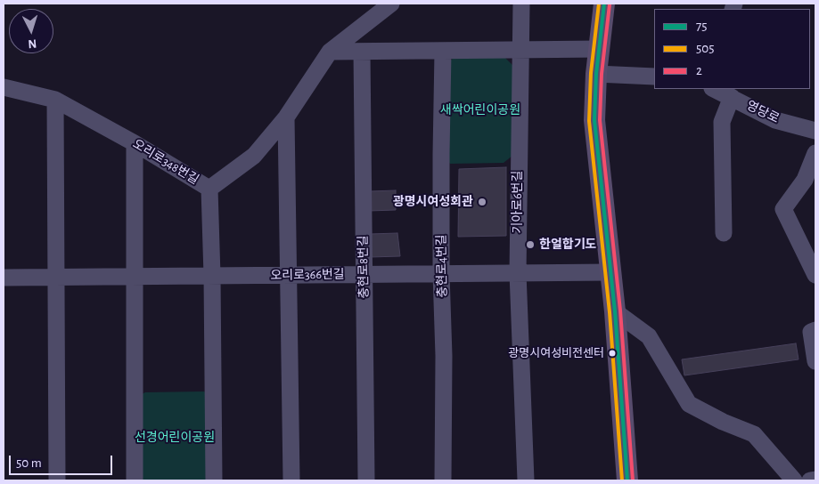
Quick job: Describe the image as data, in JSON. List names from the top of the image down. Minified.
{"streets":{"street":["영당로","오리로348번길","기아로6번길","충현로4번길","충현로8번길","오리로366번길"]},"crossings":[["기아로6번길","오리로366번길"],["충현로4번길","오리로366번길"],["충현로8번길","오리로366번길"]],"parks":["새싹어린이공원","선경어린이공원"],"places":["광명시여성회관","한얼합기도","광명시여성비전센터"],"lines":["transit line 75","transit line 505","transit line 2"],"legend":["75","505","2"],"scale_bar":"50 m","north":"bottom"}
